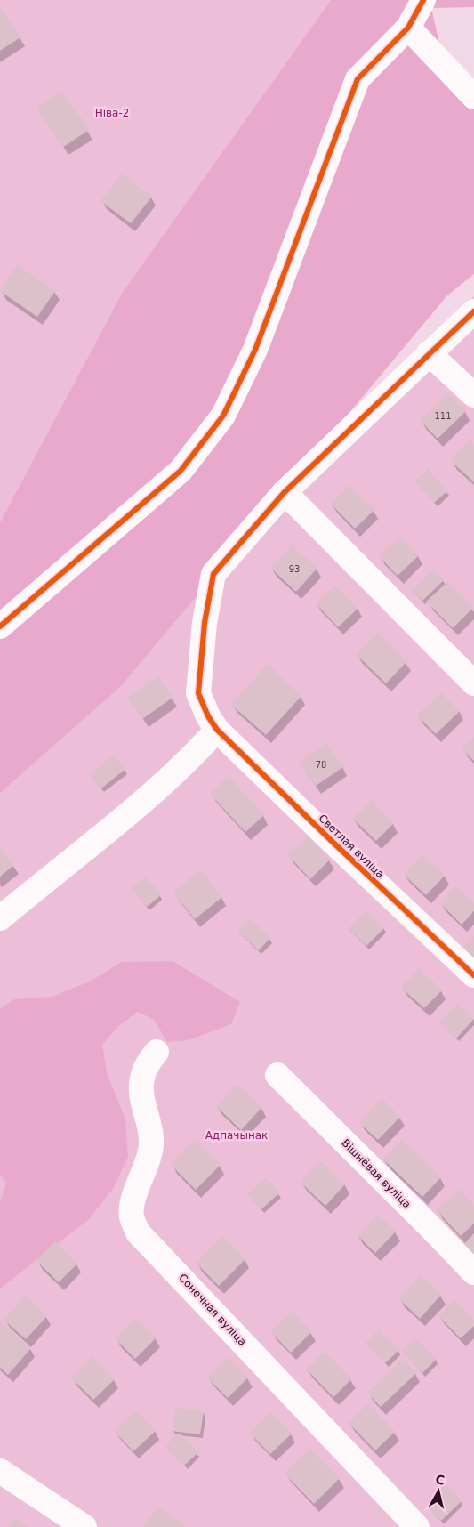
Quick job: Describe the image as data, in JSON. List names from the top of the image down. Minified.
{"streets":{"street":["Светлая вуліца","Вішнёвая вуліца","Сонечная вуліца"]},"parks":["Ніва-2","Адпачынак"],"house_numbers":["111","93","78"],"north":"top"}
